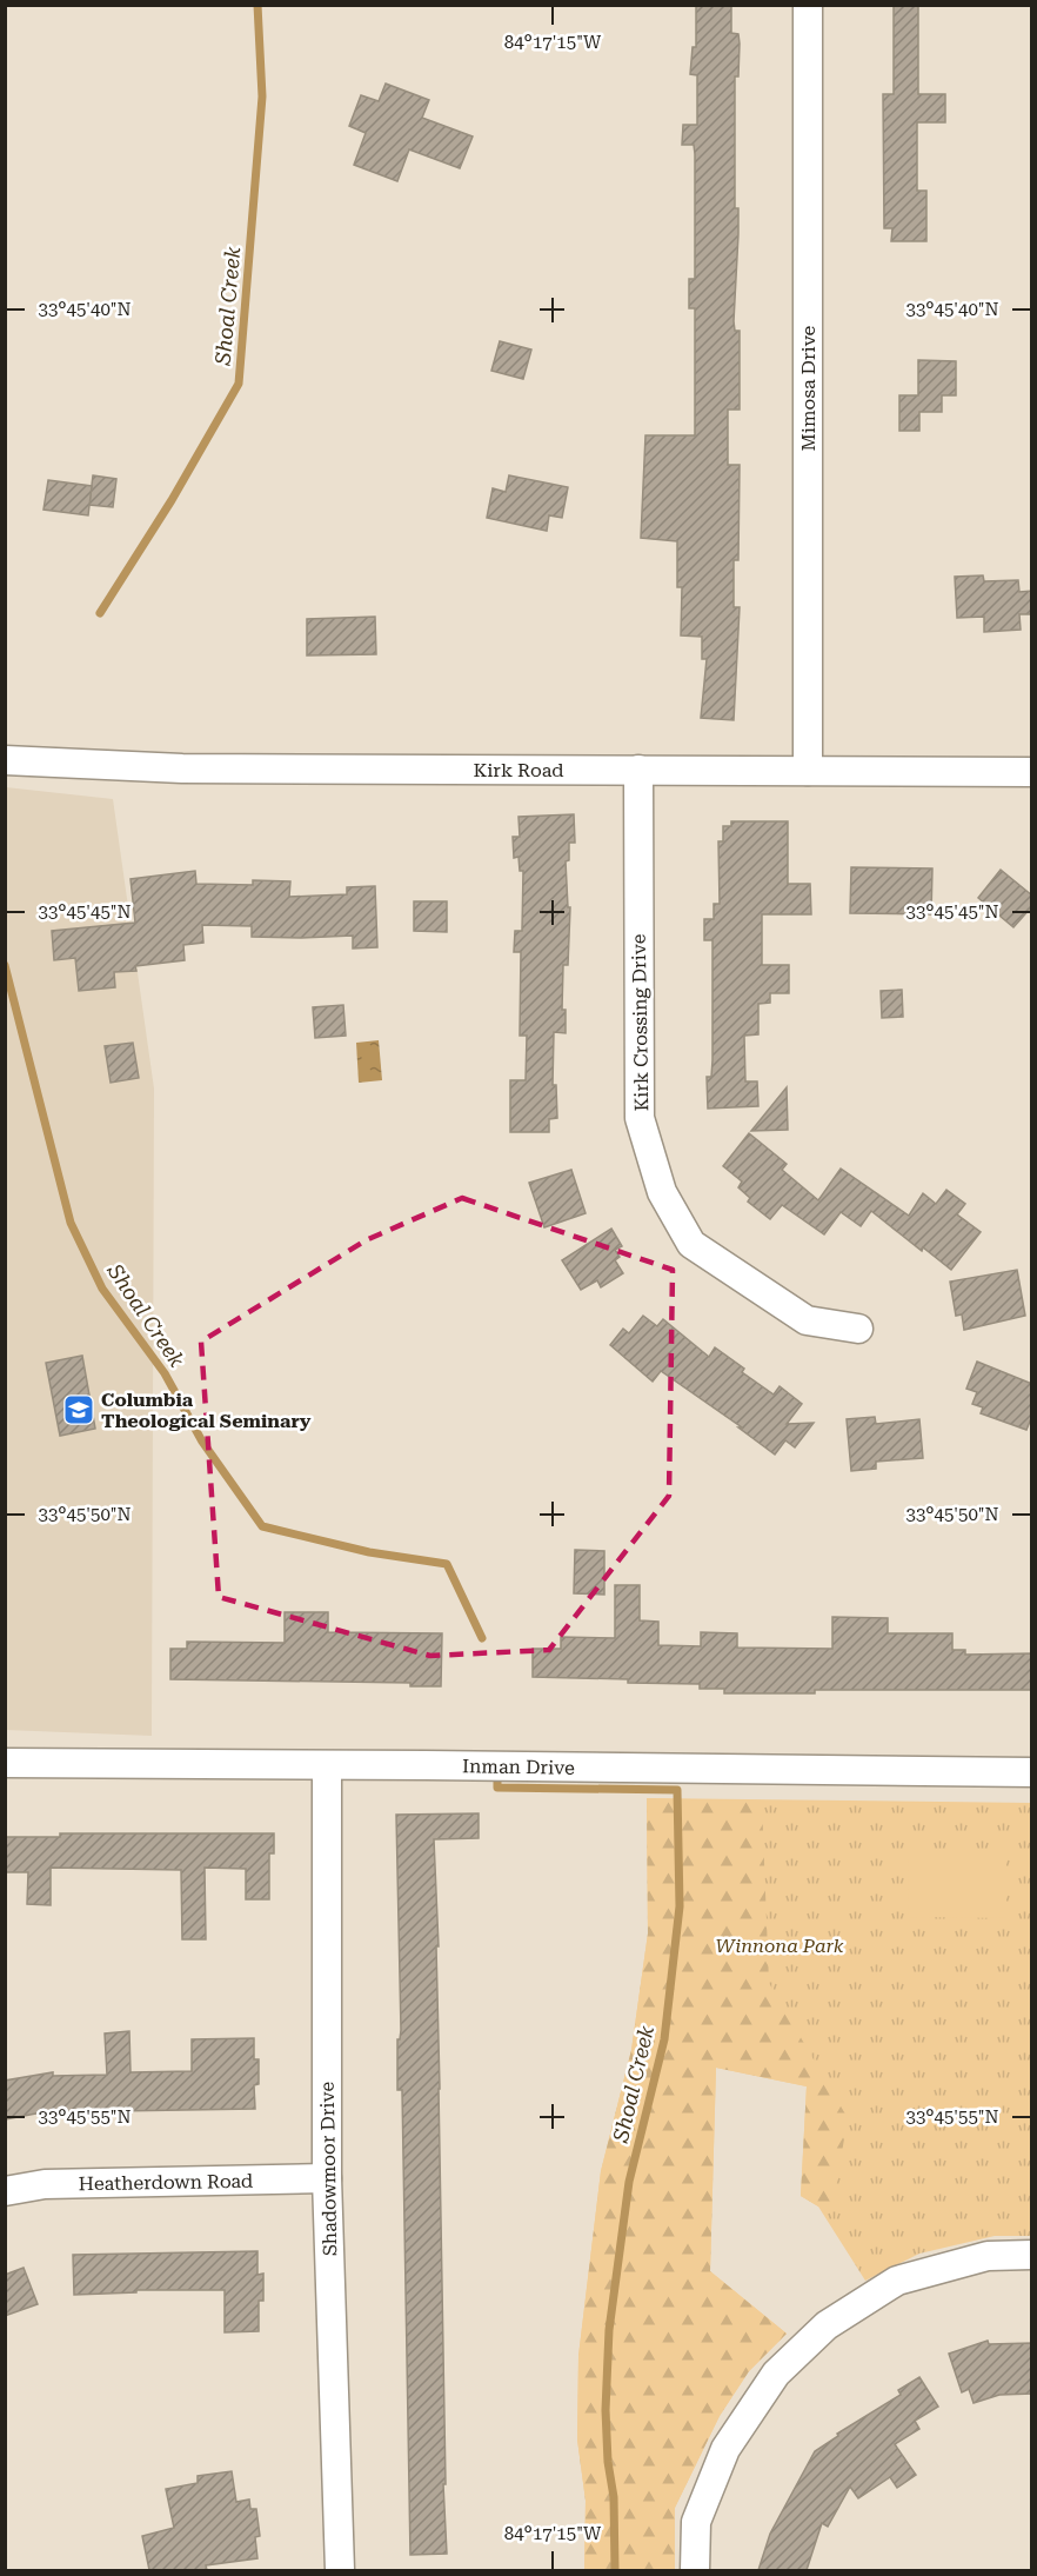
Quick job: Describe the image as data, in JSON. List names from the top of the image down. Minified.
{"streets":{"street":["Mimosa Drive","Kirk Road","Kirk Crossing Drive","Inman Drive","Shadowmoor Drive","Heatherdown Road"]},"crossings":[["Mimosa Drive","Kirk Road"],["Kirk Road","Kirk Crossing Drive"],["Inman Drive","Shadowmoor Drive"],["Shadowmoor Drive","Heatherdown Road"]],"water":["Shoal Creek"],"parks":["Winnona Park"],"places":{"school or university":["Columbia Theological Seminary"]},"coordinates":["84°17'15\"W","33°45'40\"N","33°45'45\"N","33°45'50\"N","33°45'55\"N"]}
